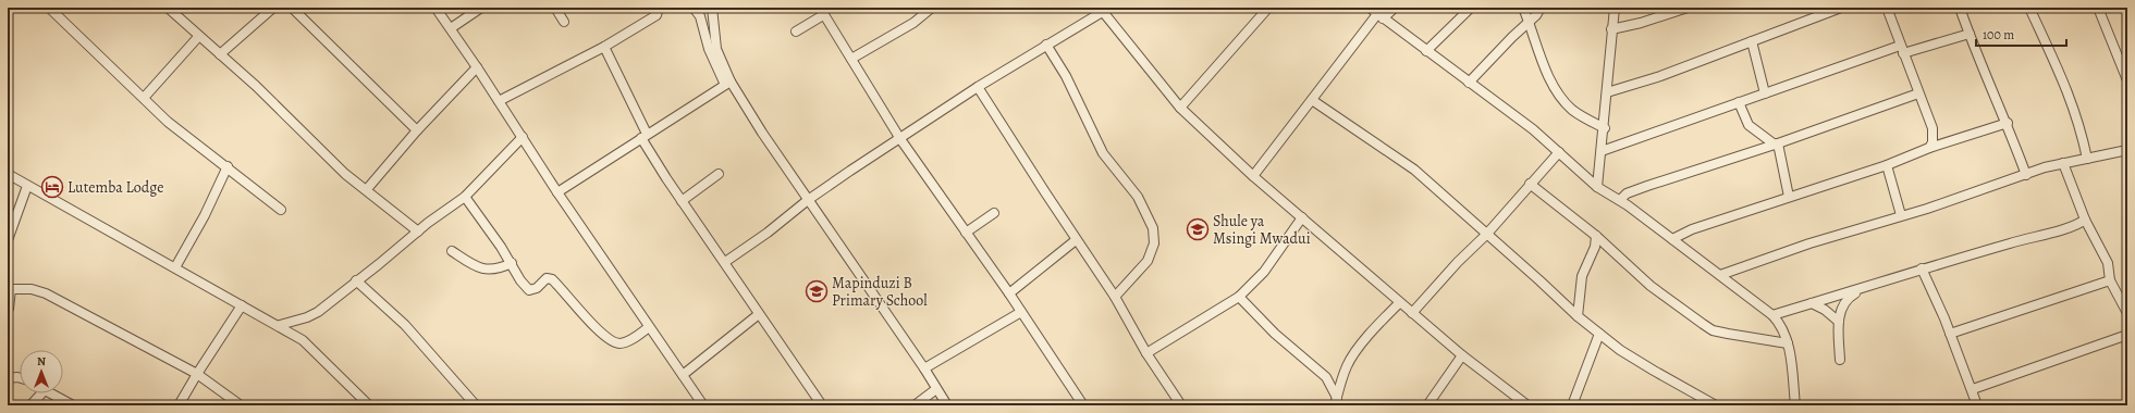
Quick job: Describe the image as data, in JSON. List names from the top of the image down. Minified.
{"places":{"hotel":["Lutemba Lodge"],"school or university":["Shule ya Msingi Mwadui","Mapinduzi B Primary School"]},"scale_bar":"100 m","north":"top"}
